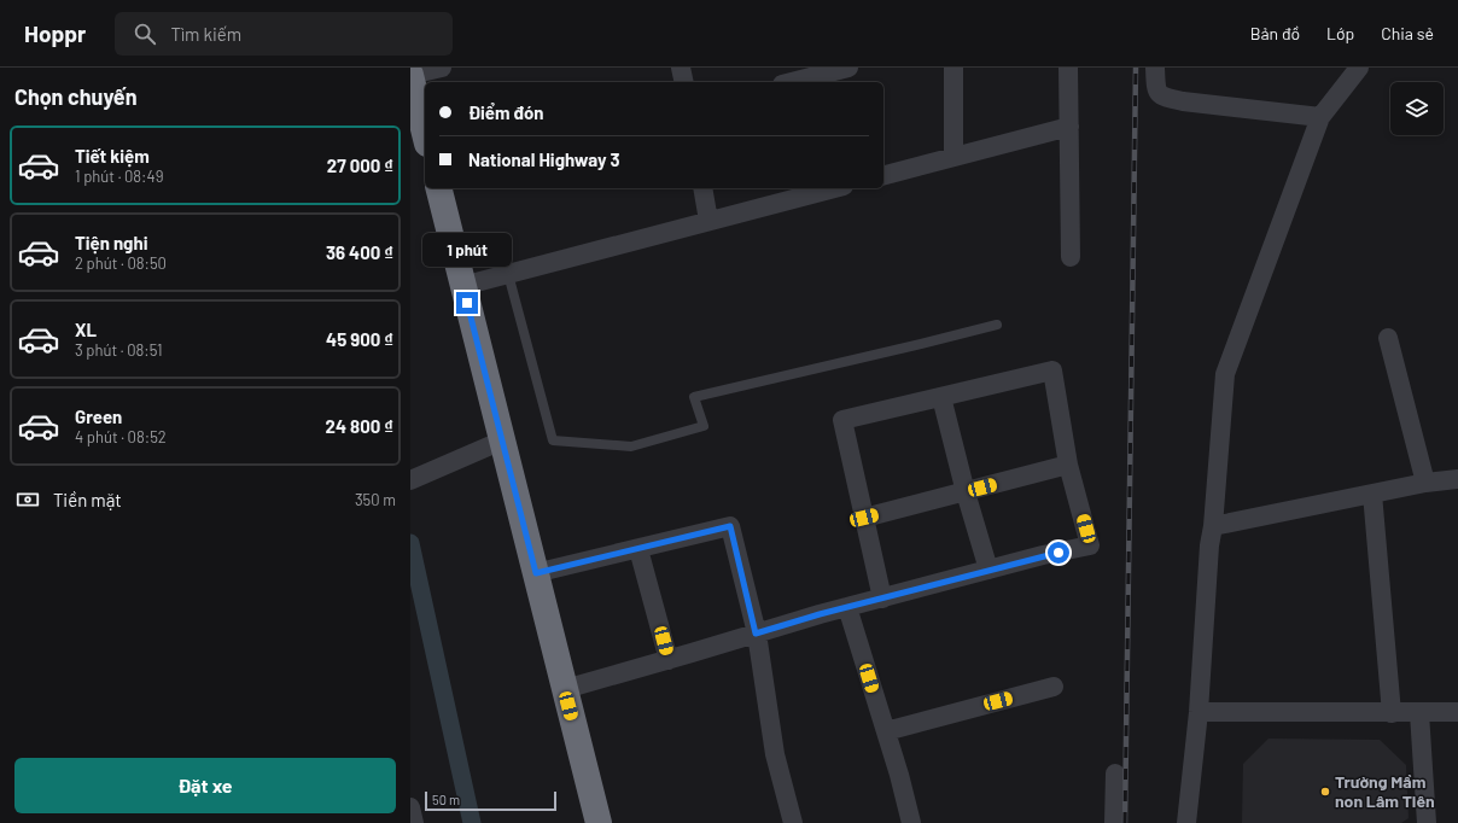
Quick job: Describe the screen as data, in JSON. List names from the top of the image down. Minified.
{"places":["Trường Mầm non Lâm Tiên"],"scale_bar":"50 m","page":{"header":"Hoppr","search":"Tìm kiếm","nav":["Bản đồ","Lớp","Chia sẻ"],"heading":"Chọn chuyến","banner":["Điểm đón","National Highway 3"],"list":[{"name":"Tiết kiệm","note":"1 phút · 08:49","value":"27 000 ₫"},{"name":"Tiện nghi","note":"2 phút · 08:50","value":"36 400 ₫"},{"name":"XL","note":"3 phút · 08:51","value":"45 900 ₫"},{"name":"Green","note":"4 phút · 08:52","value":"24 800 ₫"}],"bubble":"1 phút","pay":["Tiền mặt","350 m"],"buttons":"Đặt xe","scale":"50 m"}}
